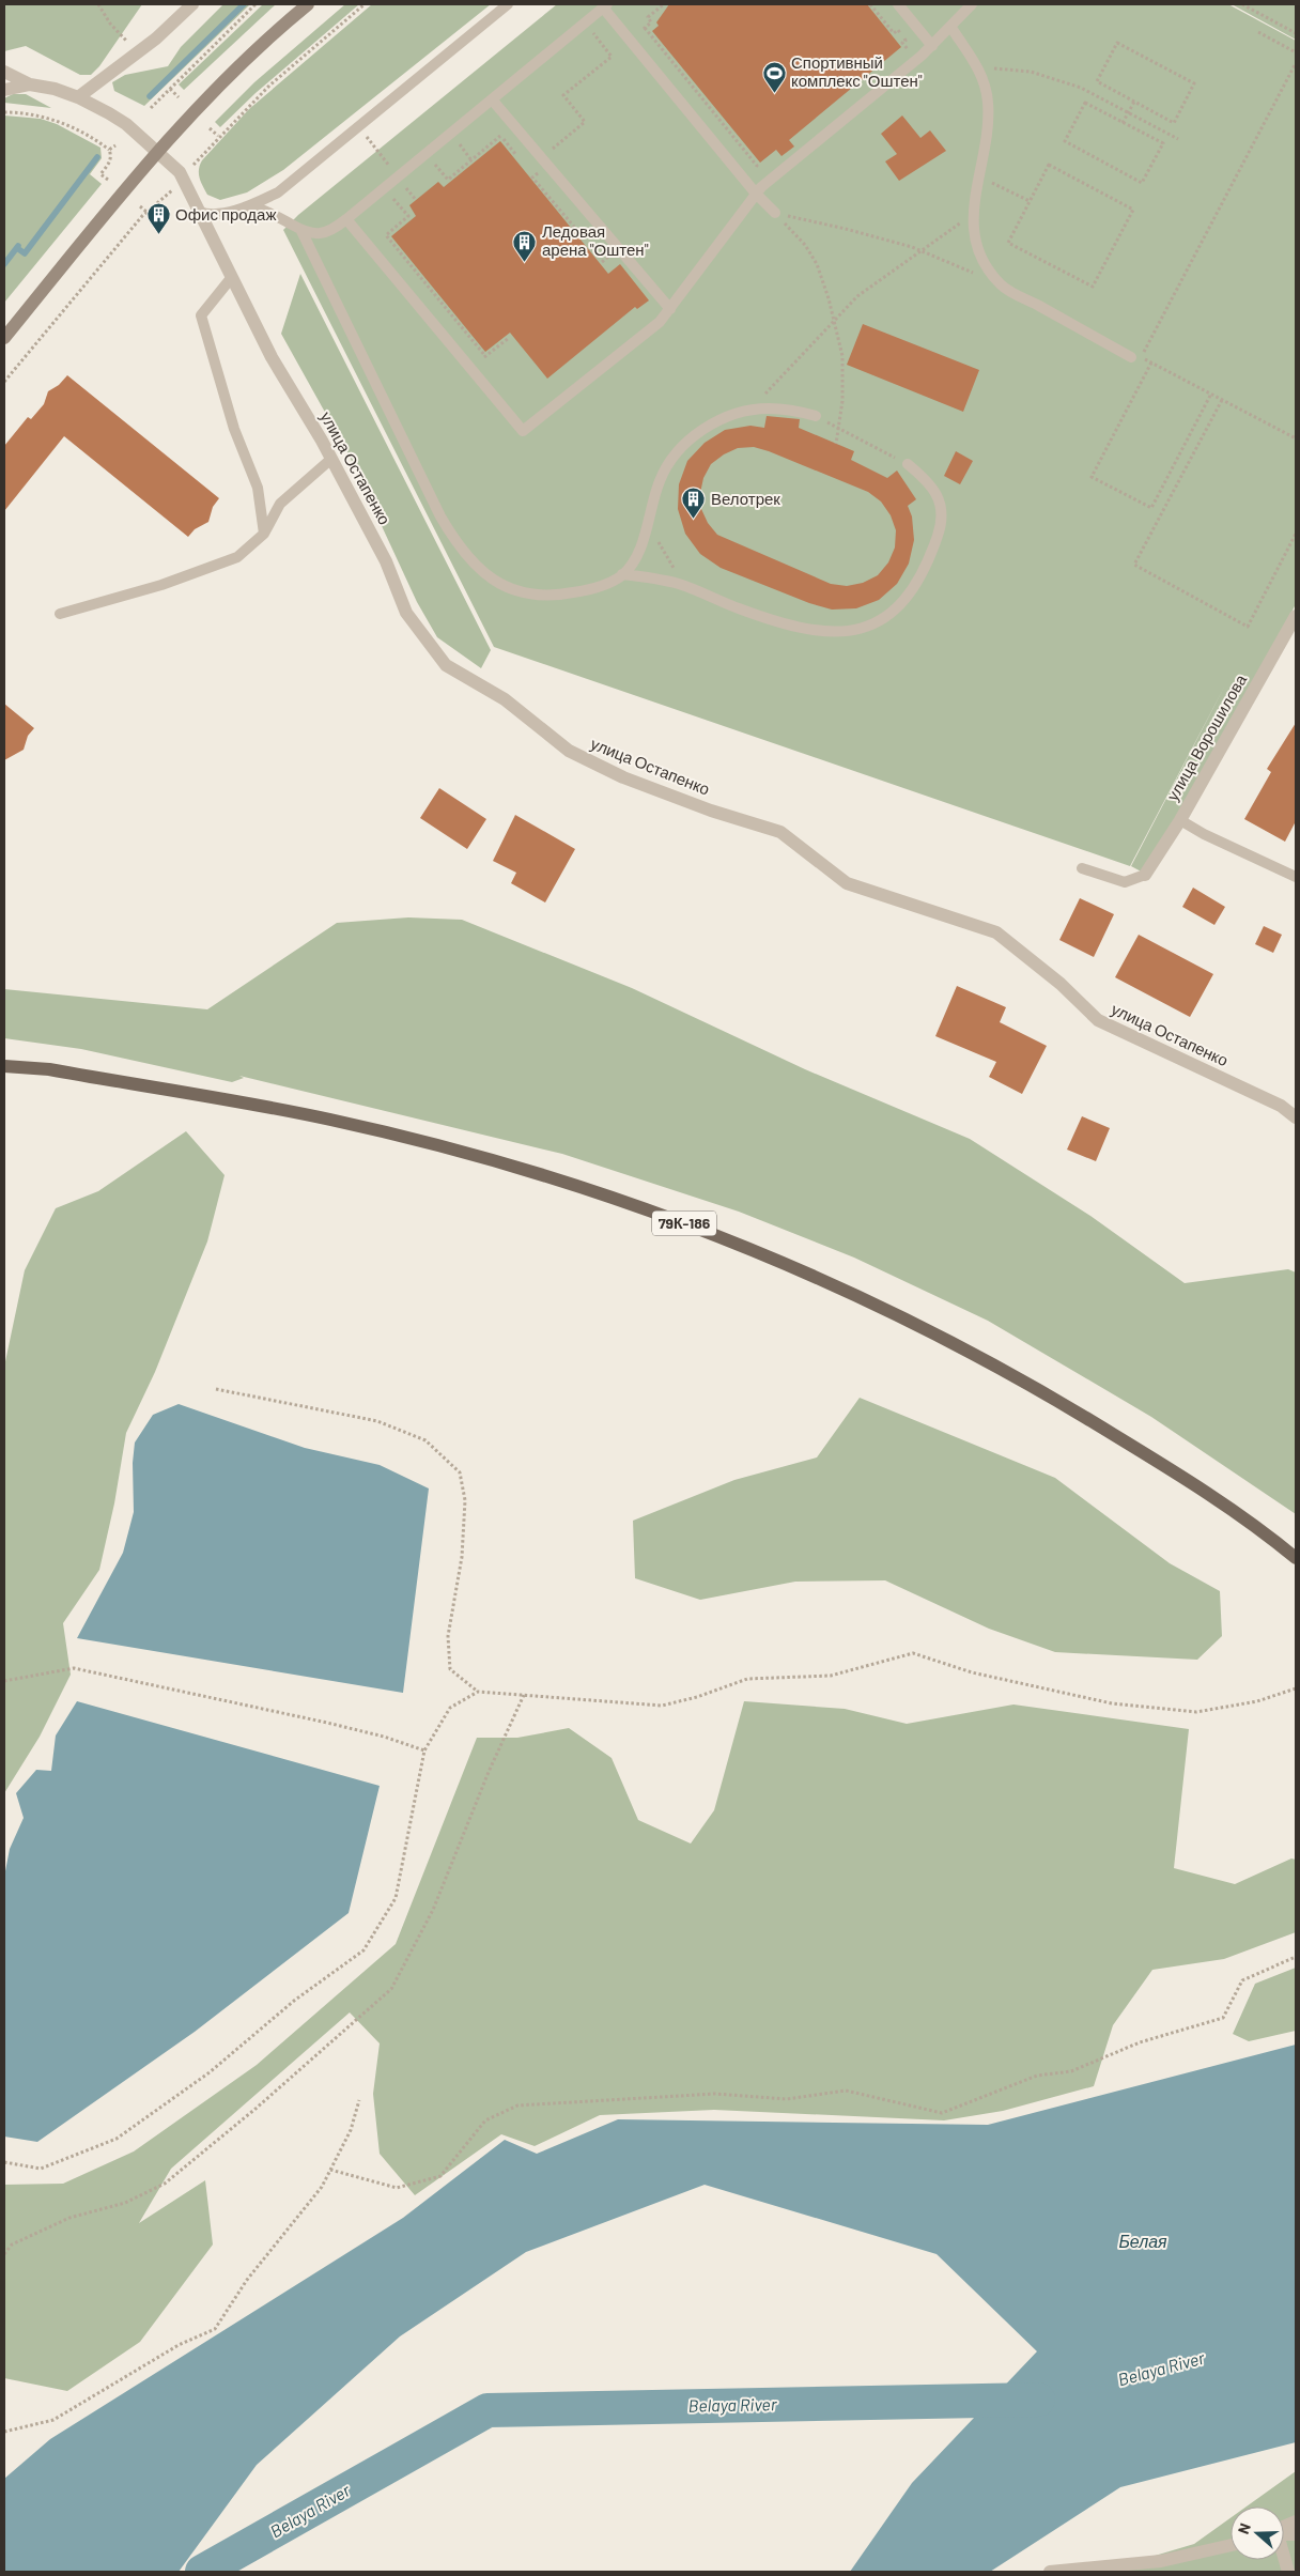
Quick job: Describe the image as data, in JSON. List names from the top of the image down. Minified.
{"streets":{"main road":["79К-186"],"street":["улица Остапенко","улица Ворошилова"]},"water":["Белая","Belaya River"],"places":{"sports":["Спортивный комплекс \"Оштен\""],"building":["Офис продаж","Ледовая арена \"Оштен\"","Велотрек"]},"north":"left"}
